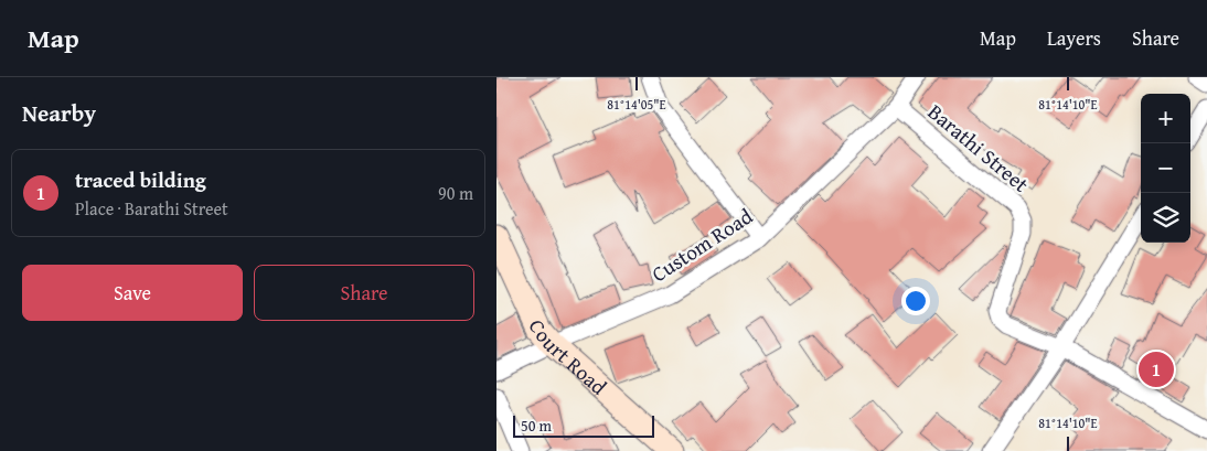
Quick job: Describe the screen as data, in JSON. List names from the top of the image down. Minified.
{"streets":{"street":["Barathi Street","Custom Road","Court Road"]},"crossings":[["Barathi Street","Custom Road"],["Custom Road","Court Road"]],"scale_bar":"50 m","page":{"header":"Map","nav":["Map","Layers","Share"],"heading":"Nearby","map_buttons":["+","−"],"list":[{"mark":"1","name":"traced bilding","note":"Place · Barathi Street","value":"90 m"}],"buttons":["Save","Share"],"pins":"1","scale":"50 m"},"coordinates":["81°14'05\"E","81°14'10\"E"]}
